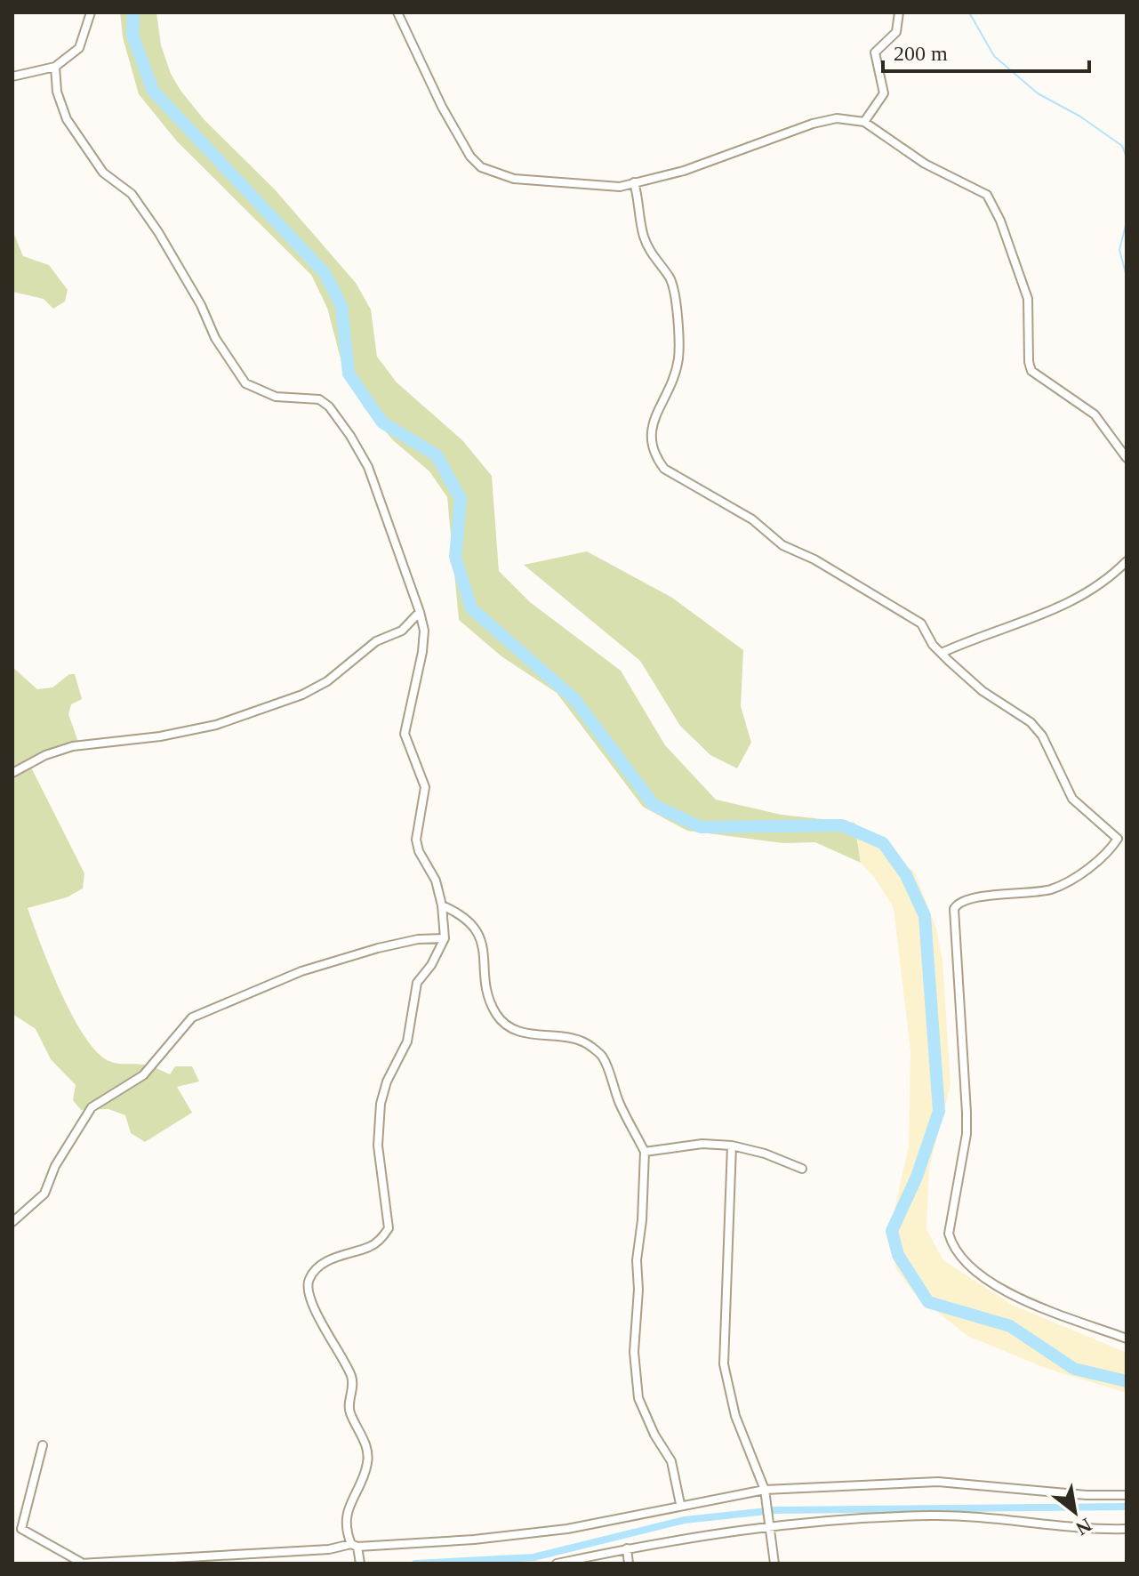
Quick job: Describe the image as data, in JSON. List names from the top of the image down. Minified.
{"scale_bar":"200 m","north":"bottom right"}
